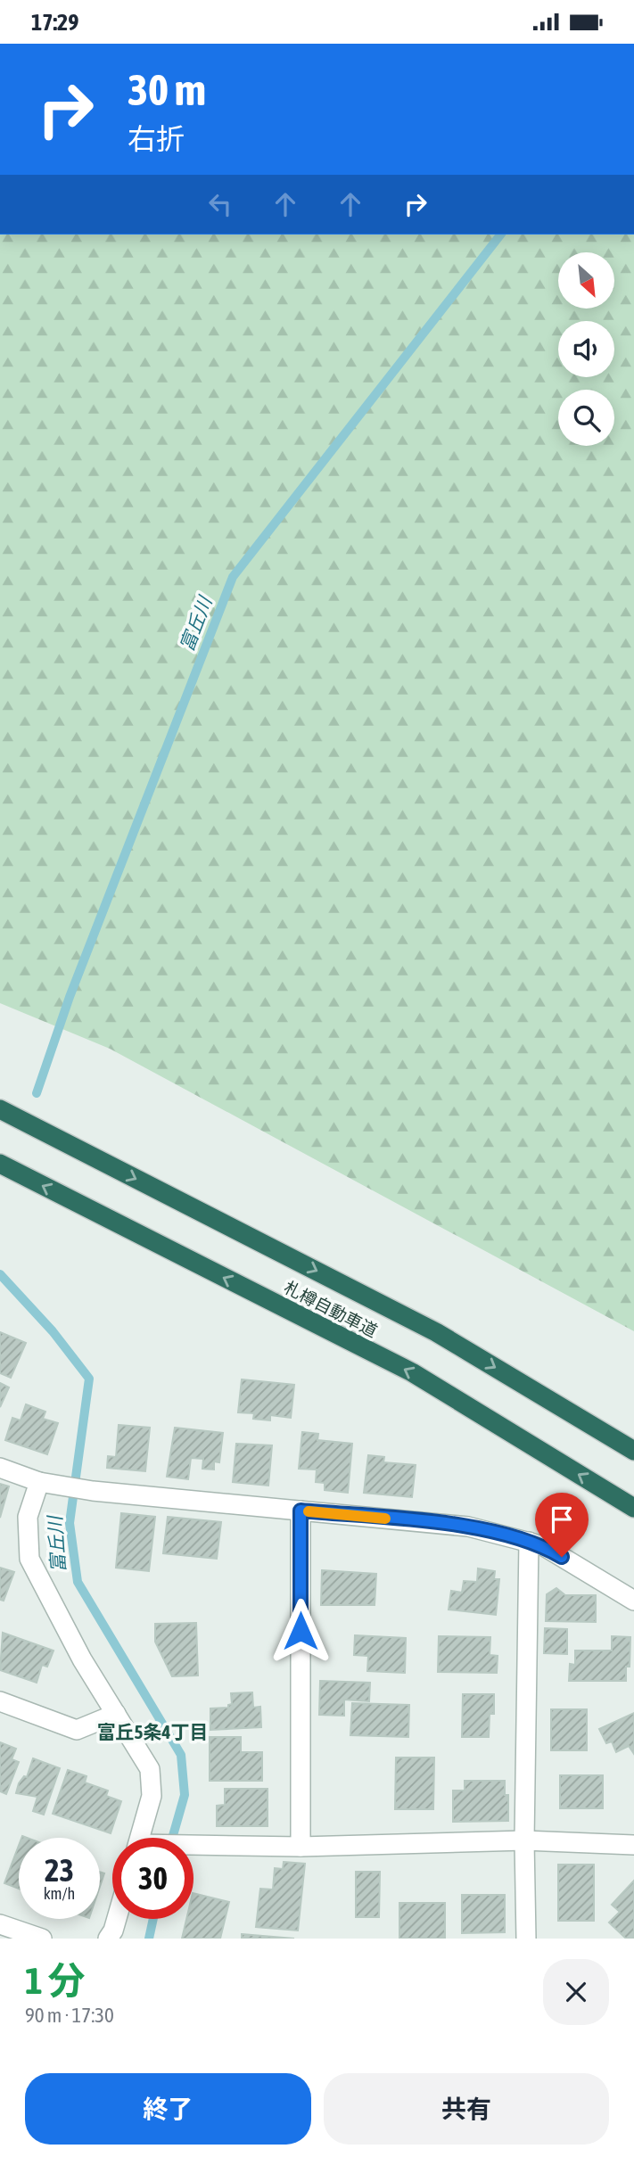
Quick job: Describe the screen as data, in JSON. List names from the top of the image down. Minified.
{"streets":{"highway":["札樽自動車道"]},"districts":["富丘5条4丁目"],"water":["富丘川"],"north":"bottom right","page":{"status":"17:29","turn":["30 m","右折"],"speed":"23 km/h","limit":"30","heading":["1 分","90 m · 17:30"],"buttons":["終了","共有"]}}
